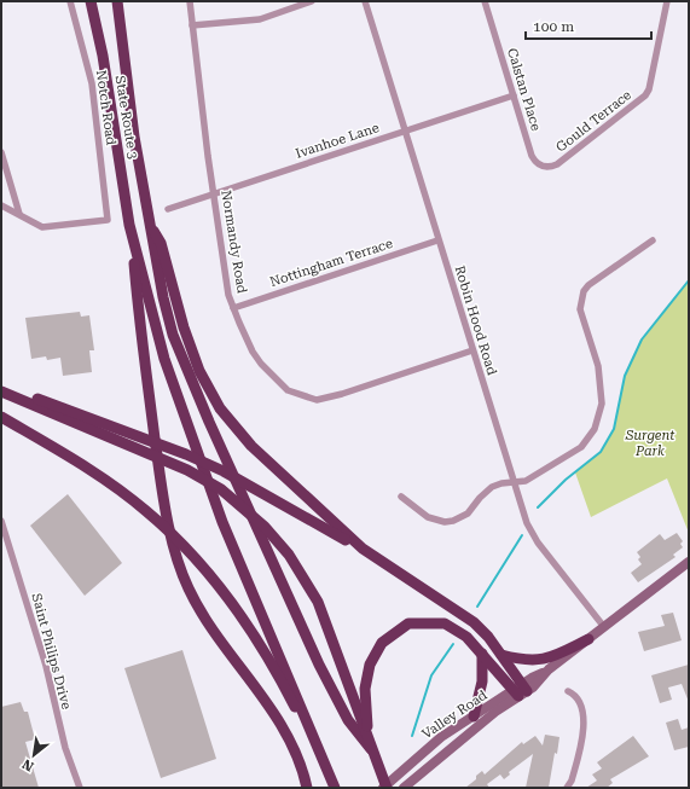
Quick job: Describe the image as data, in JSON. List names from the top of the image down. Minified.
{"streets":{"highway":["State Route 3"],"main road":["Valley Road"],"street":["Calstan Place","Notch Road","Gould Terrace","Ivanhoe Lane","Normandy Road","Nottingham Terrace","Robin Hood Road","Saint Philips Drive"]},"crossings":[["Calstan Place","Gould Terrace"],["Calstan Place","Ivanhoe Lane"],["Ivanhoe Lane","Normandy Road"],["Ivanhoe Lane","Robin Hood Road"],["Normandy Road","Nottingham Terrace"],["Normandy Road","Robin Hood Road"],["Nottingham Terrace","Robin Hood Road"],["Robin Hood Road","Valley Road"]],"parks":["Surgent Park"],"scale_bar":"100 m","north":"bottom left"}
